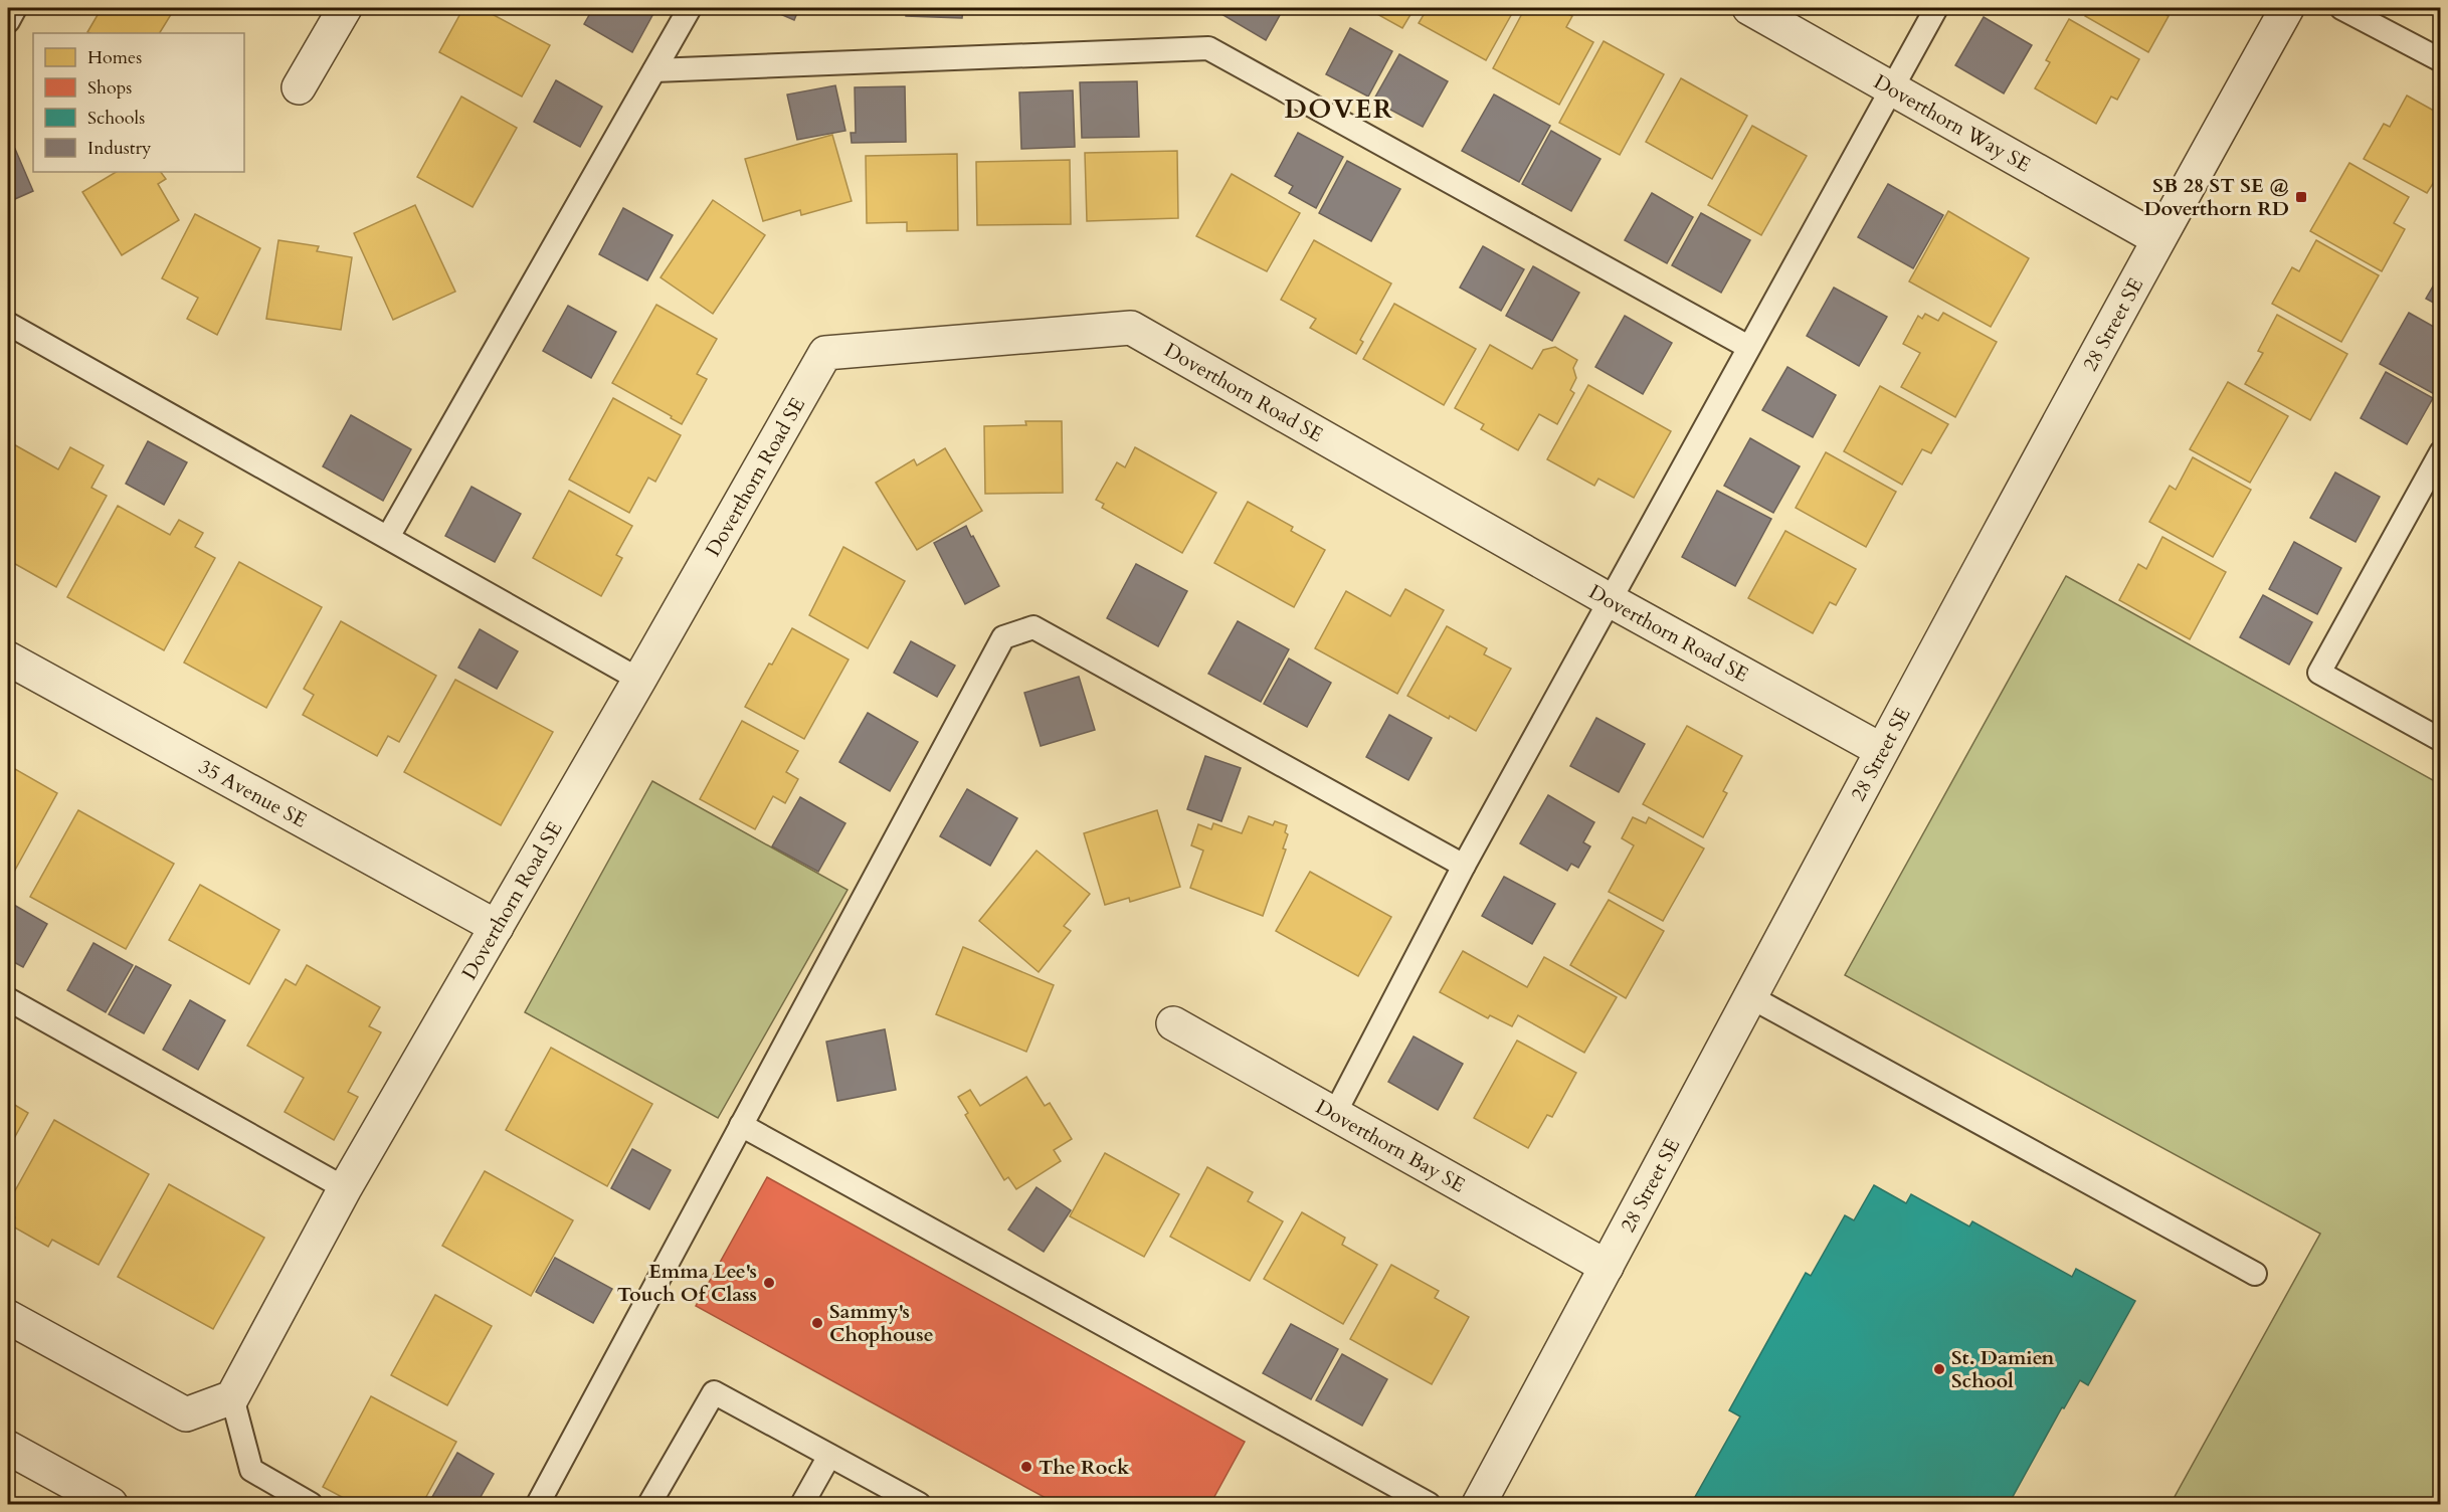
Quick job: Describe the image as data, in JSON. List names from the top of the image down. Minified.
{"streets":{"street":["Doverthorn Way SE","28 Street SE","Doverthorn Road SE","35 Avenue SE","Doverthorn Bay SE"]},"crossings":[["Doverthorn Way SE","28 Street SE"],["28 Street SE","Doverthorn Road SE"],["28 Street SE","Doverthorn Bay SE"],["Doverthorn Road SE","35 Avenue SE"]],"districts":["DOVER"],"places":{"transit":["SB 28 ST SE @ Doverthorn RD"],"other":["Emma Lee's Touch Of Class","Sammy's Chophouse","St. Damien School","The Rock"]},"legend":["Homes","Shops","Schools","Industry"]}
